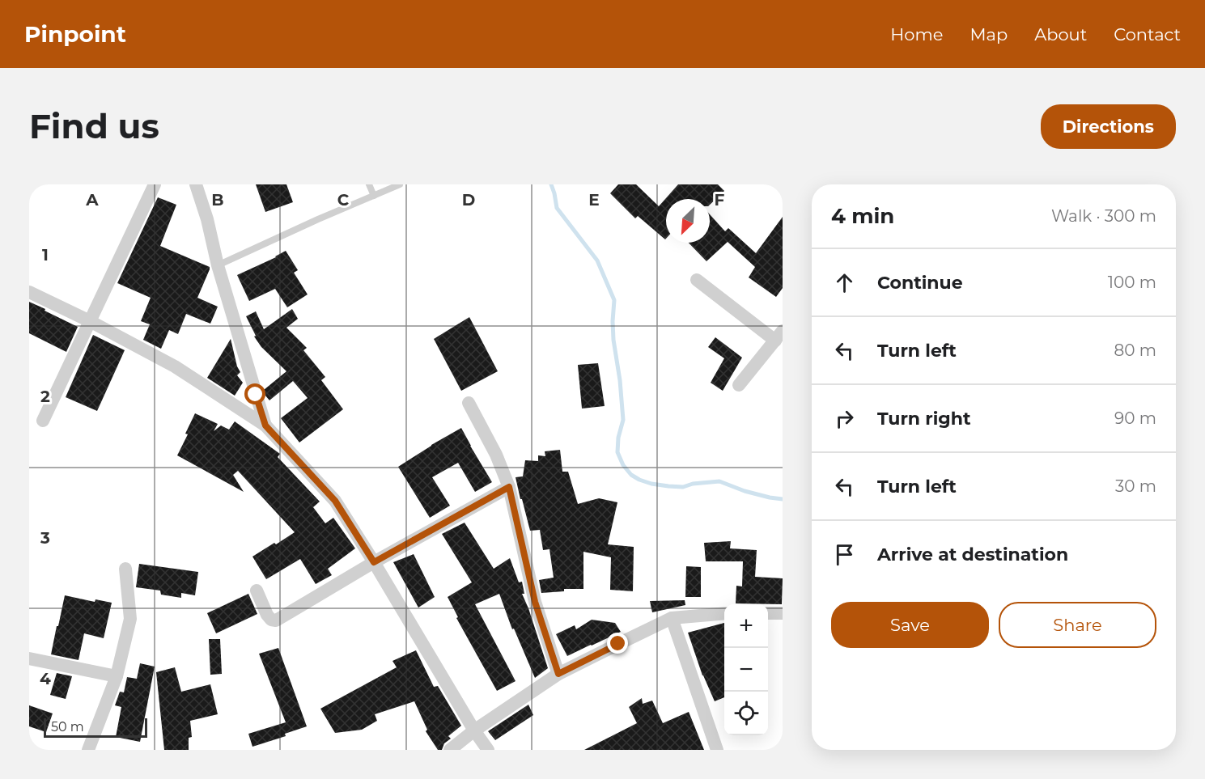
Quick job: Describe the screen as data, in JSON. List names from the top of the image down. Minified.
{"scale_bar":"50 m","north":"bottom left","page":{"header":"Pinpoint","nav":["Home","Map","About","Contact"],"buttons":["Directions",["Save","Share"]],"title":"Find us","heading":["4 min","Walk · 300 m"],"list":[["Continue","100 m"],["Turn left","80 m"],["Turn right","90 m"],["Turn left","30 m"],"Arrive at destination"],"map_buttons":["+","−"],"scale":"50 m"},"grid":{"columns":["A","B","C","D","E","F"],"rows":["1","2","3","4"]}}
